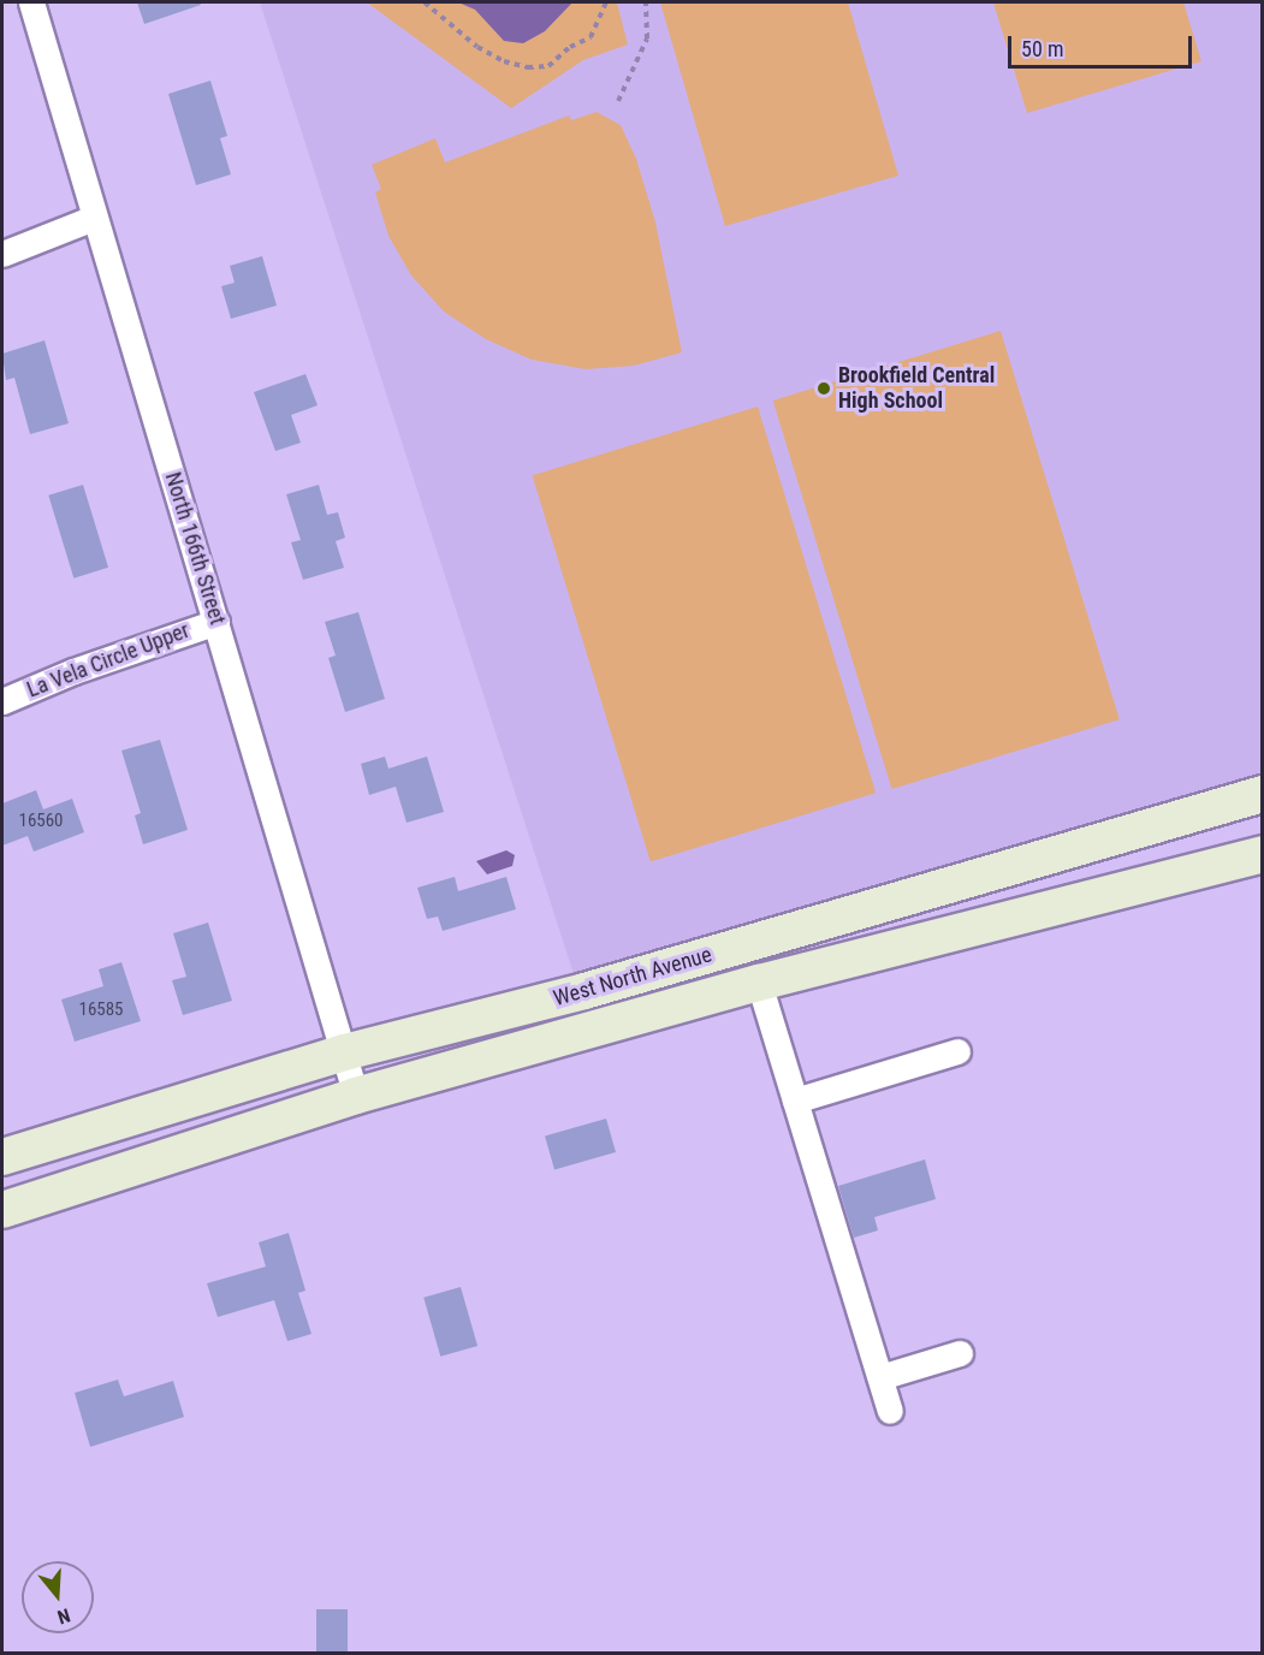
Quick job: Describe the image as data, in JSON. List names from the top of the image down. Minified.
{"streets":{"main road":["West North Avenue"],"street":["North 166th Street","La Vela Circle Upper"]},"crossings":[["North 166th Street","La Vela Circle Upper"],["North 166th Street","West North Avenue"]],"places":["Brookfield Central High School"],"house_numbers":["16560","16585"],"scale_bar":"50 m","north":"bottom"}
